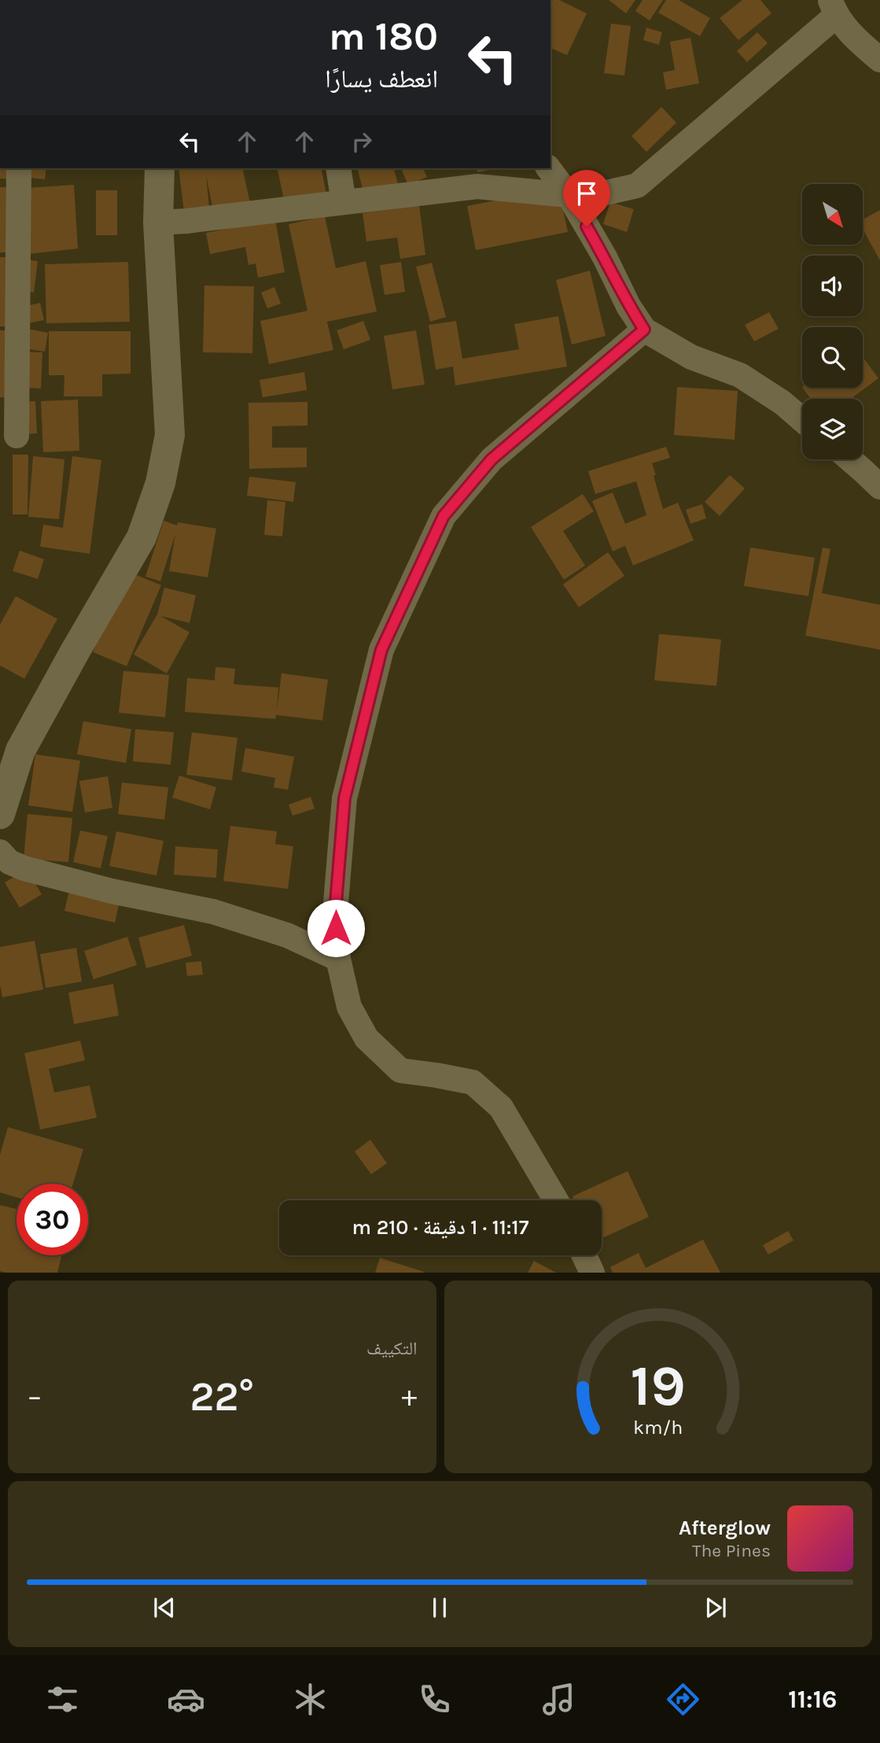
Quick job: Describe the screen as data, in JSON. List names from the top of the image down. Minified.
{"north":"bottom right","page":{"turn":["180 m","انعطف يسارًا"],"limit":"30","trip":"11:17 · 1 دقيقة · 210 m","tile":"التكييف","heat":["−","22°","+"],"song":["Afterglow","The Pines"],"tabs":"11:16","gauge":["19","km/h"]}}
